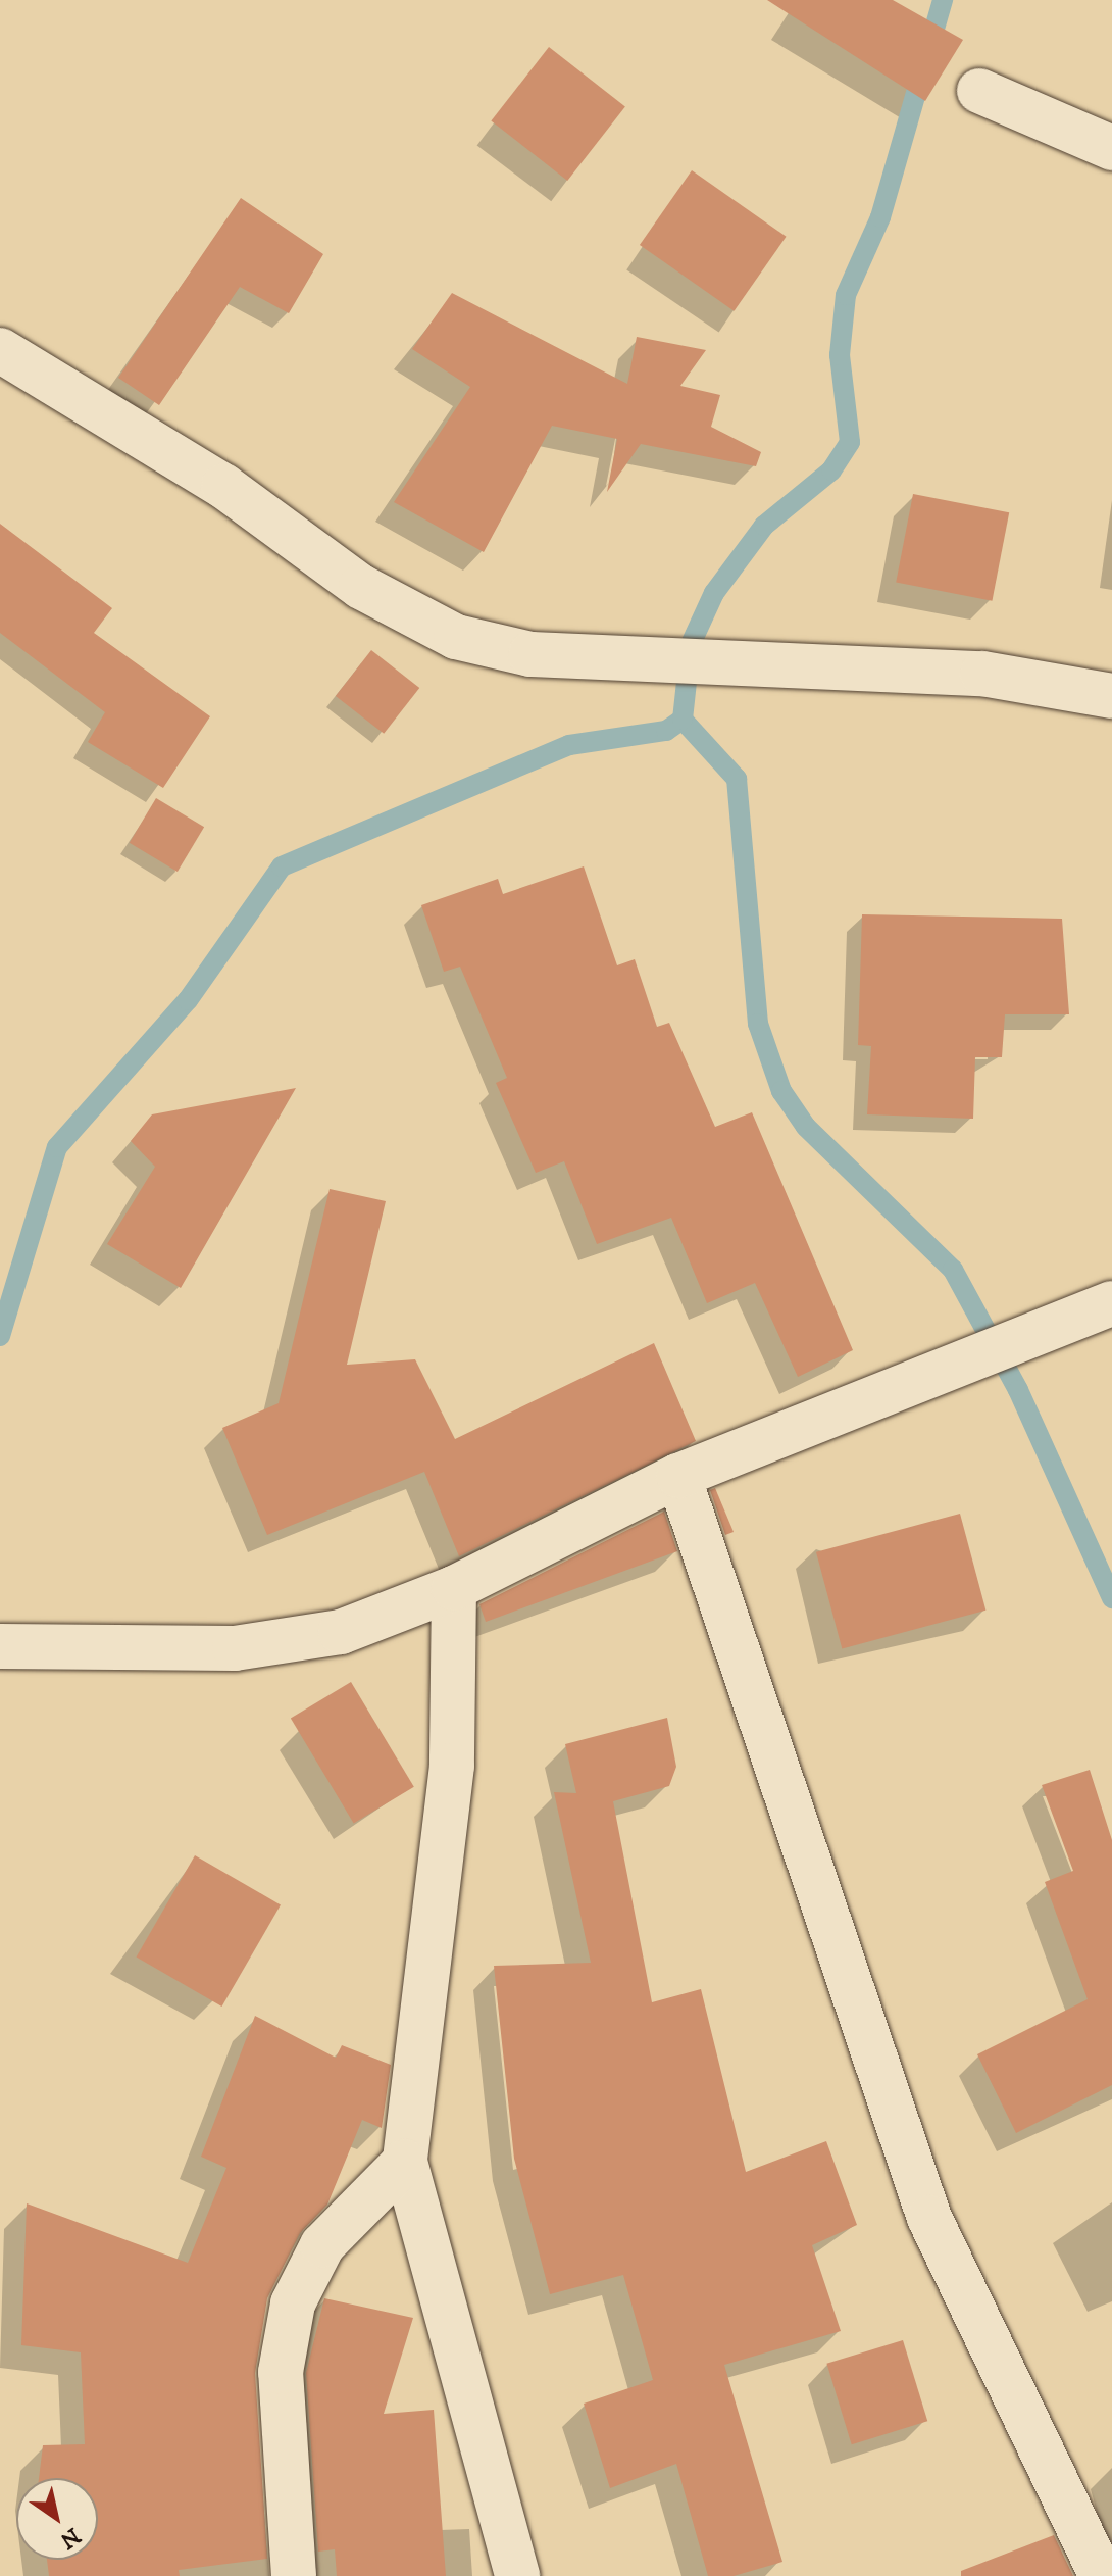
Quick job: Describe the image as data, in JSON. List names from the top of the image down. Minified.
{"north":"bottom right"}
